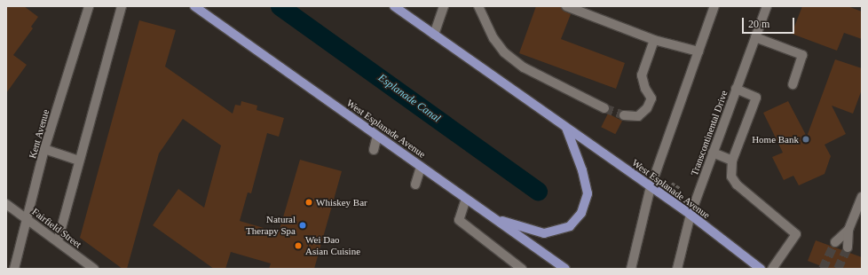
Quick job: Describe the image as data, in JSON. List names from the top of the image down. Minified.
{"streets":{"main road":["West Esplanade Avenue"],"street":["Transcontinental Drive","Kent Avenue","Fairfield Street"]},"crossings":[["West Esplanade Avenue","Transcontinental Drive"],["Kent Avenue","Fairfield Street"]],"water":["Esplanade Canal"],"places":["Home Bank","Whiskey Bar","Natural Therapy Spa","Wei Dao Asian Cuisine"],"scale_bar":"20 m"}
